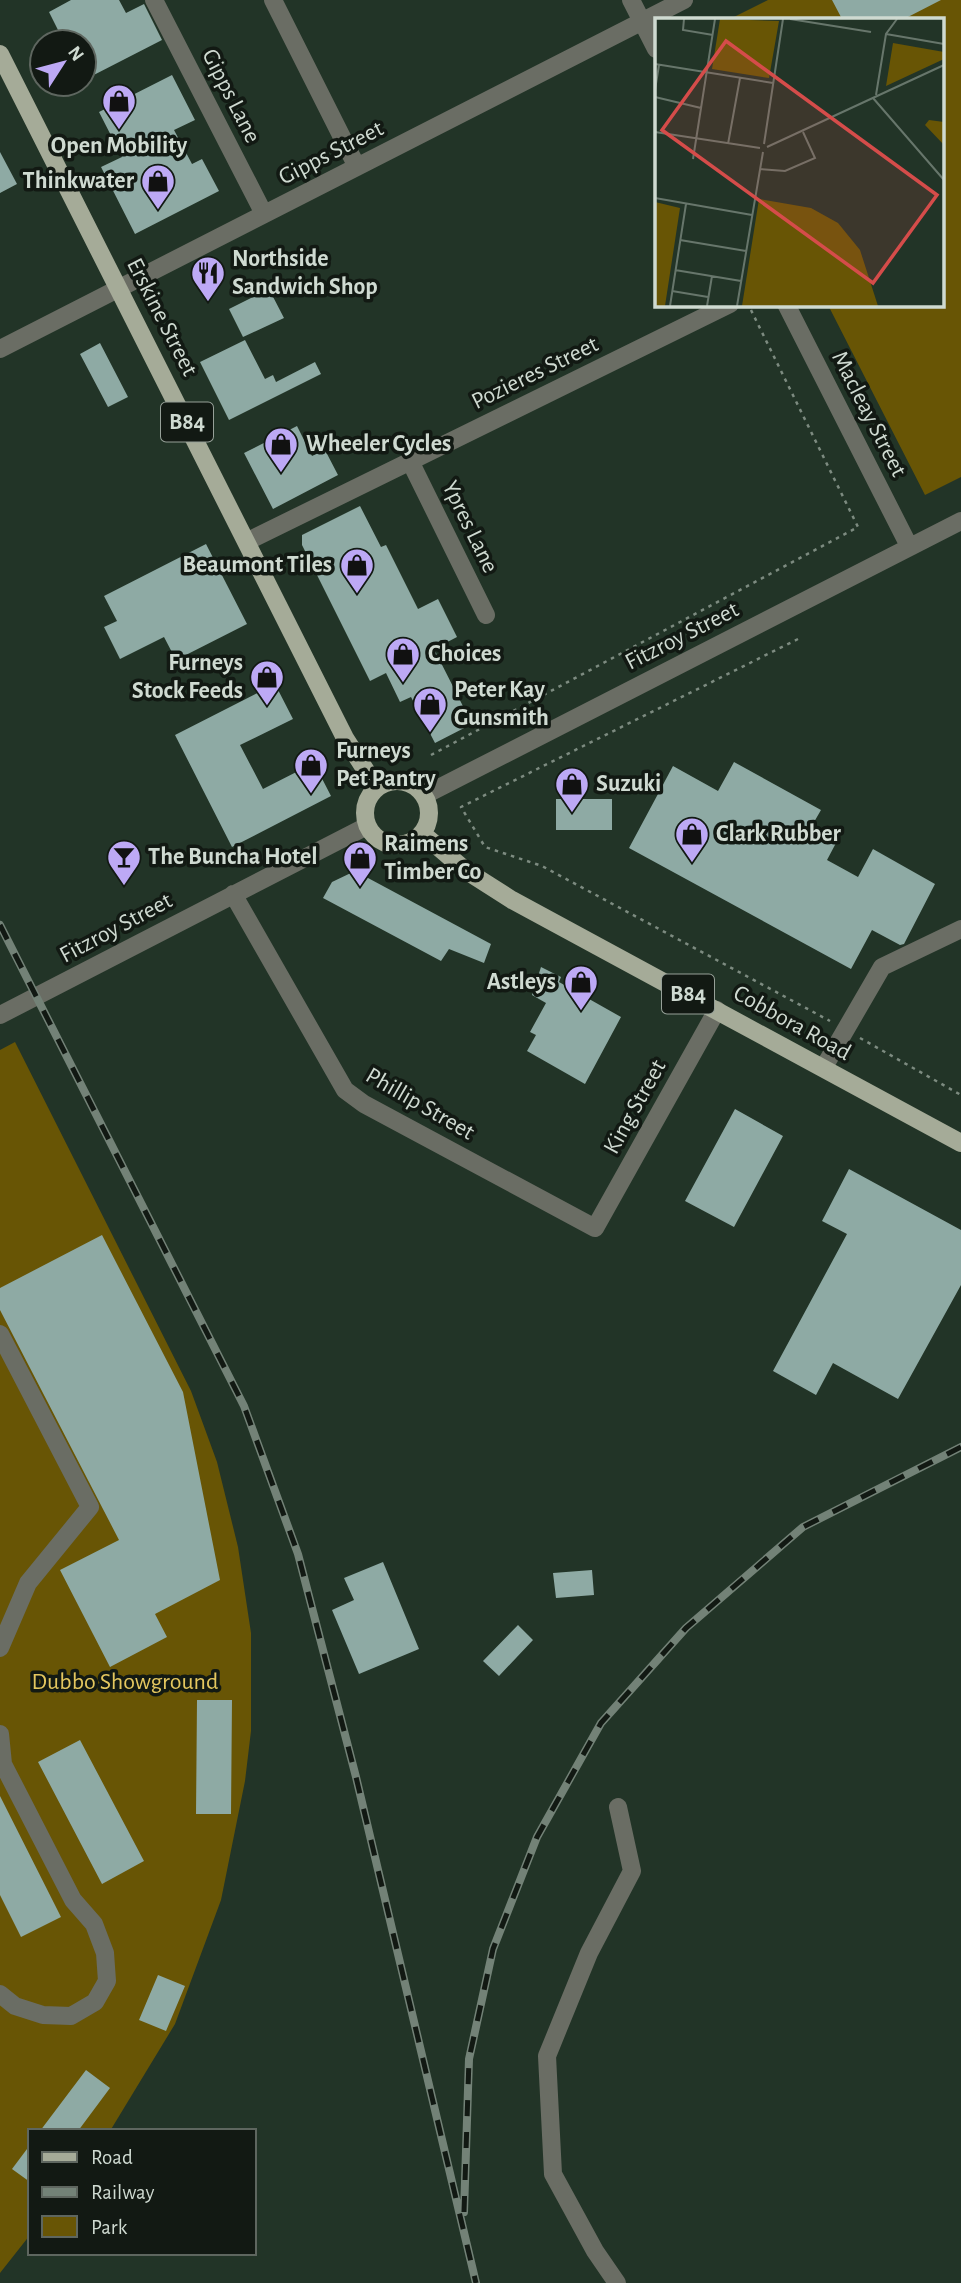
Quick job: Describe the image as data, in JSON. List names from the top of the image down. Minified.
{"streets":{"main road":["Erskine Street","B84","Cobbora Road"],"street":["Gipps Lane","Gipps Street","Pozieres Street","Macleay Street","Ypres Lane","Fitzroy Street","Phillip Street","King Street"]},"crossings":[["Gipps Lane","Gipps Street"],["Gipps Street","Erskine Street"],["Erskine Street","Pozieres Street"],["Erskine Street","Fitzroy Street"],["Erskine Street","Cobbora Road"],["Pozieres Street","Ypres Lane"],["Macleay Street","Fitzroy Street"],["Fitzroy Street","Cobbora Road"],["Fitzroy Street","Phillip Street"],["Cobbora Road","King Street"],["Phillip Street","King Street"]],"parks":["Dubbo Showground"],"places":{"shop":["Open Mobility","Thinkwater","Wheeler Cycles","Beaumont Tiles","Choices","Furneys Stock Feeds","Peter Kay Gunsmith","Furneys Pet Pantry","Suzuki","Clark Rubber","Raimens Timber Co","Astleys"],"restaurant":["Northside Sandwich Shop"],"bar":["The Buncha Hotel"]},"legend":["Road","Railway","Park"],"north":"top right"}
